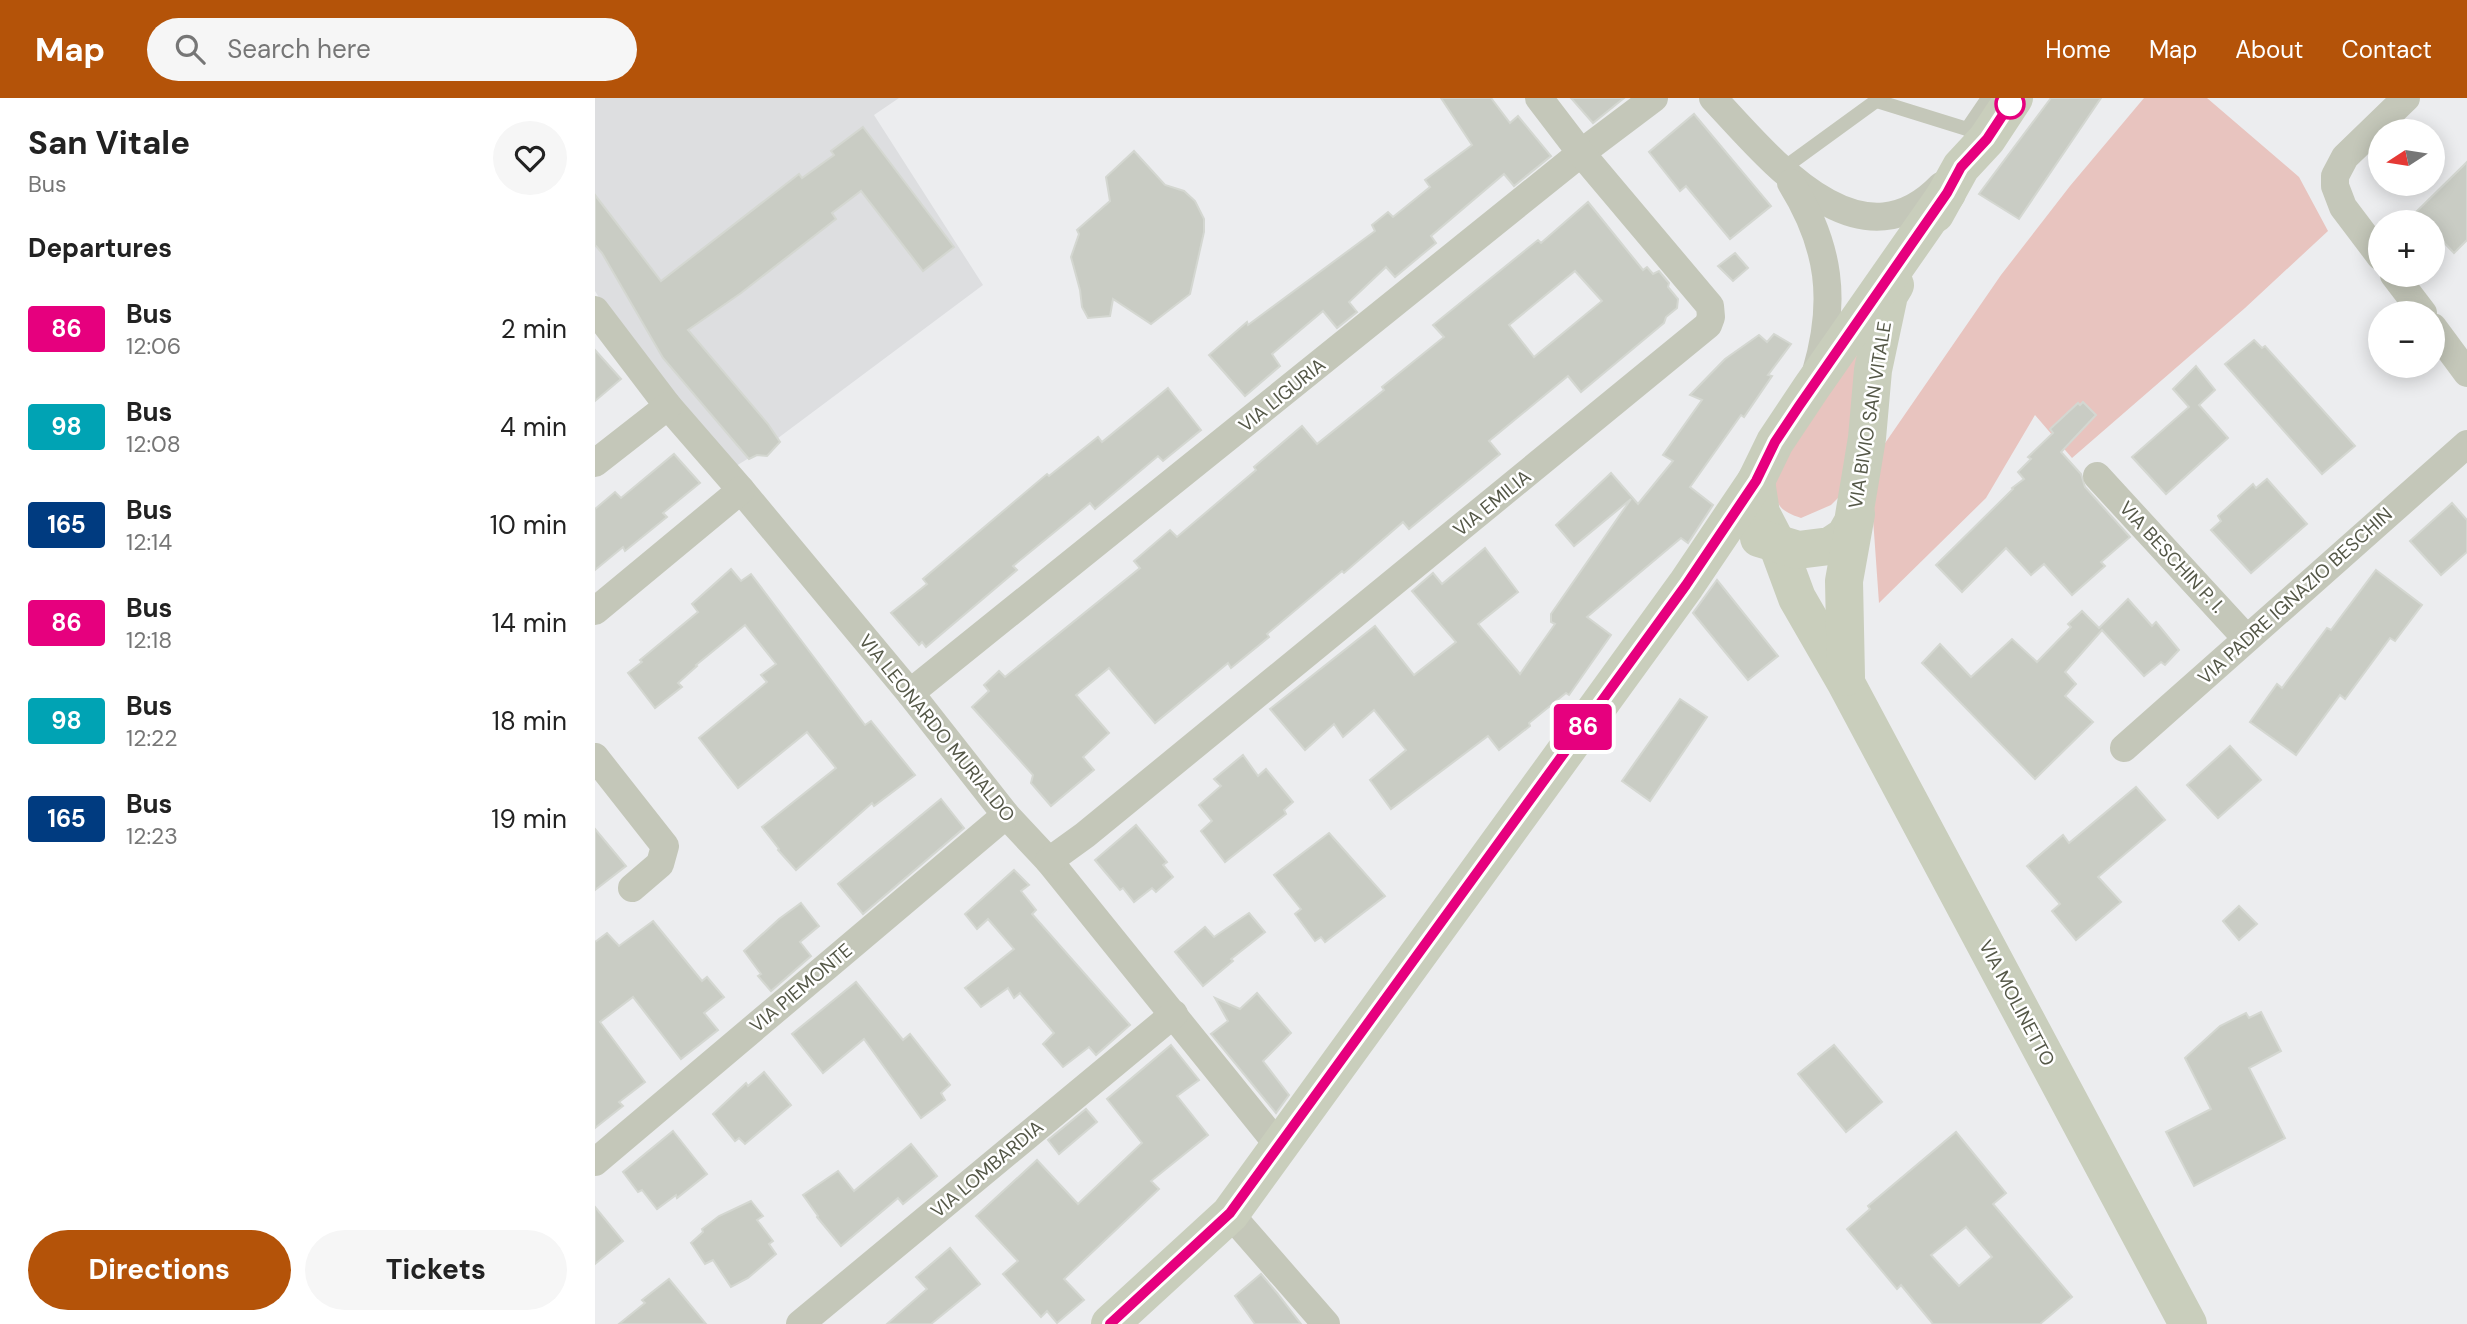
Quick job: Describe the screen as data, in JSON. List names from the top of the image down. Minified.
{"streets":{"main road":["VIA BIVIO SAN VITALE","VIA MOLINETTO"],"street":["VIA LIGURIA","VIA EMILIA","VIA BESCHIN P. I.","VIA PADRE IGNAZIO BESCHIN","VIA LEONARDO MURIALDO","VIA PIEMONTE","VIA LOMBARDIA"]},"crossings":[["VIA LIGURIA","VIA EMILIA"],["VIA LIGURIA","VIA LEONARDO MURIALDO"],["VIA BIVIO SAN VITALE","VIA LEONARDO MURIALDO"],["VIA BIVIO SAN VITALE","VIA MOLINETTO"],["VIA EMILIA","VIA LEONARDO MURIALDO"],["VIA BESCHIN P. I.","VIA PADRE IGNAZIO BESCHIN"],["VIA LEONARDO MURIALDO","VIA PIEMONTE"],["VIA LEONARDO MURIALDO","VIA LOMBARDIA"]],"lines":["bus line 86"],"north":"left","page":{"header":"Map","search":"Search here","nav":["Home","Map","About","Contact"],"heading":[["San Vitale","Bus"],"Departures"],"on_map":"86","map_buttons":["+","−"],"list":[{"mark":"86","name":"Bus","note":"12:06","value":"2 min"},{"mark":"98","name":"Bus","note":"12:08","value":"4 min"},{"mark":"165","name":"Bus","note":"12:14","value":"10 min"},{"mark":"86","name":"Bus","note":"12:18","value":"14 min"},{"mark":"98","name":"Bus","note":"12:22","value":"18 min"},{"mark":"165","name":"Bus","note":"12:23","value":"19 min"}],"buttons":["Directions","Tickets"]}}
